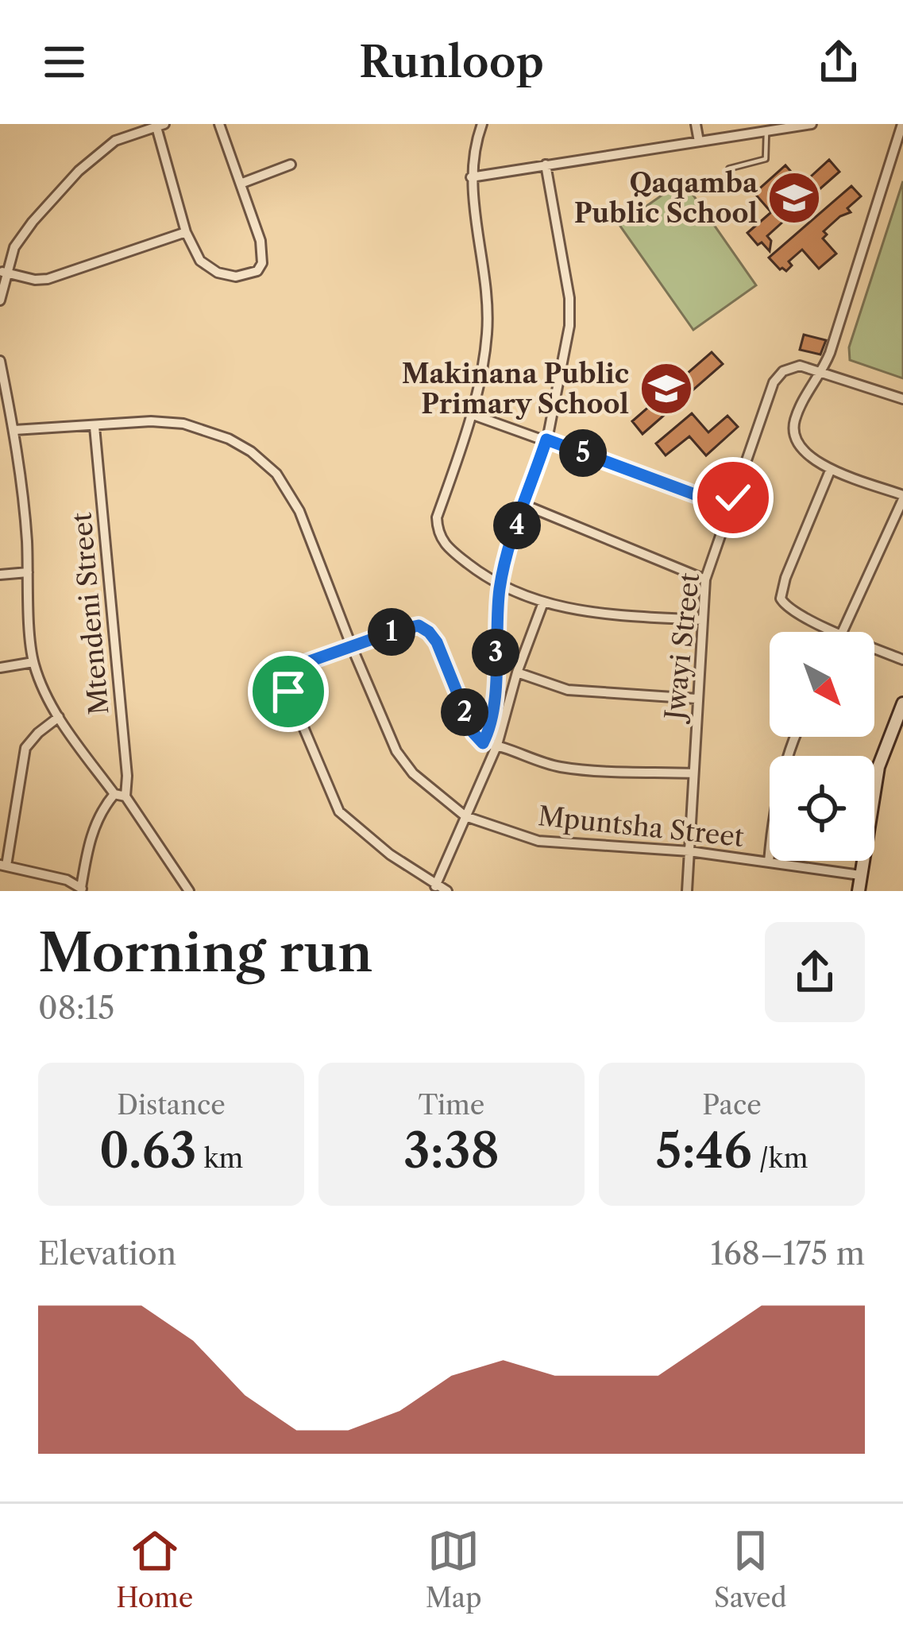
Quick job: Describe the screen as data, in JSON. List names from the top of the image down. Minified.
{"streets":{"street":["Mtendeni Street","Jwayi Street","Mpuntsha Street"]},"crossings":[["Mtendeni Street","Mpuntsha Street"],["Jwayi Street","Mpuntsha Street"]],"places":{"school or university":["Qaqamba Public School","Makinana Public Primary School"]},"north":"bottom right","page":{"header":"Runloop","pins":["5","4","1","3","2"],"heading":["Morning run","08:15"],"stats":[["Distance","0.63 km"],["Time","3:38"],["Pace","5:46 /km"]],"chart":["Elevation","168–175 m"],"tabs":["Home","Map","Saved"]}}
